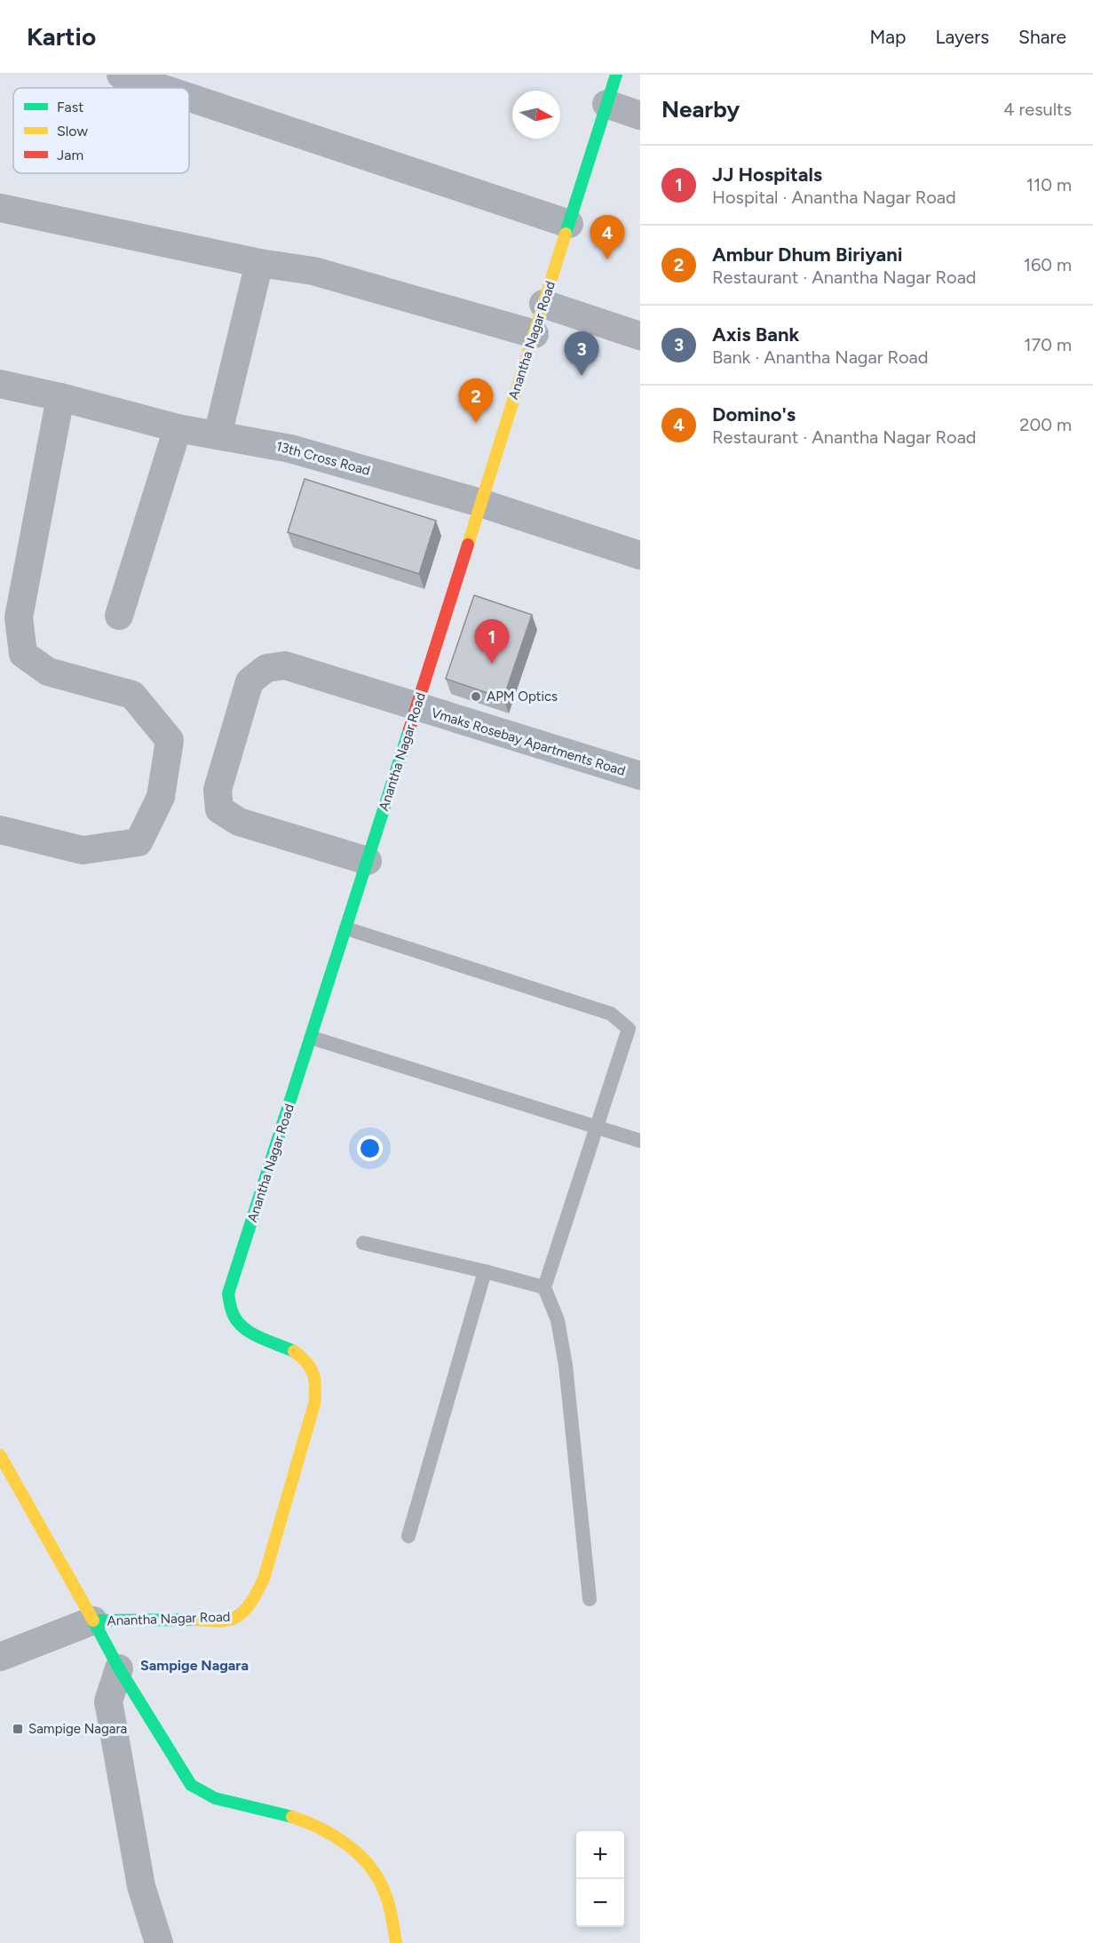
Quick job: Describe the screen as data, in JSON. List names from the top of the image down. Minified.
{"streets":{"street":["Anantha Nagar Road","13th Cross Road","Vmaks Rosebay Apartments Road"]},"crossings":[["Anantha Nagar Road","13th Cross Road"],["Anantha Nagar Road","Vmaks Rosebay Apartments Road"]],"districts":["Sampige Nagara"],"places":{"other":["APM Optics"],"transit":["Sampige Nagara"]},"legend":["Fast","Slow","Jam"],"north":"right","page":{"header":"Kartio","nav":["Map","Layers","Share"],"heading":["Nearby","4 results"],"list":[{"mark":"1","name":"JJ Hospitals","note":"Hospital · Anantha Nagar Road","value":"110 m"},{"mark":"2","name":"Ambur Dhum Biriyani","note":"Restaurant · Anantha Nagar Road","value":"160 m"},{"mark":"3","name":"Axis Bank","note":"Bank · Anantha Nagar Road","value":"170 m"},{"mark":"4","name":"Domino's","note":"Restaurant · Anantha Nagar Road","value":"200 m"}],"pins":["4","3","2","1"],"map_buttons":["+","−"]}}
